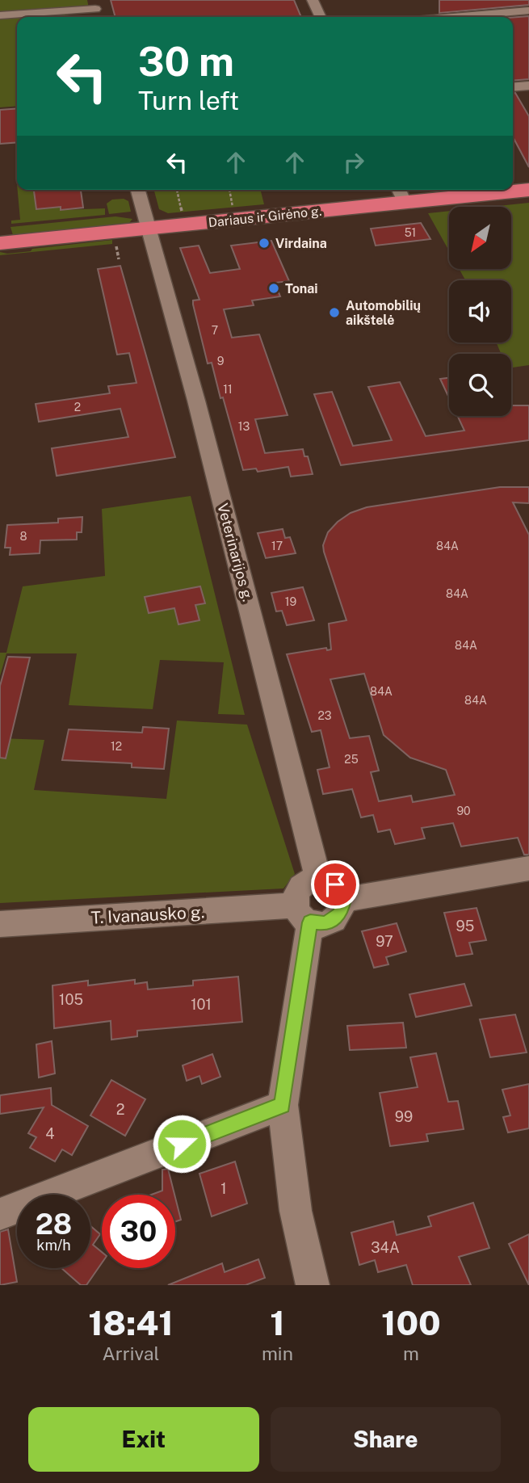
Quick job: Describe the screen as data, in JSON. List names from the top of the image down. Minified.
{"streets":{"highway":["Dariaus ir Girėno g."],"street":["Veterinarijos g.","T. Ivanausko g."]},"crossings":[["Dariaus ir Girėno g.","Veterinarijos g."],["Veterinarijos g.","T. Ivanausko g."]],"places":["Virdaina","Tonai","Automobilių aikštelė"],"house_numbers":["51","7","9","11","2","13","8","17","84A","84A","19","84A","84A","84A","23","12","25","90","95","97","105","101","2","99","4","1","34A"],"north":"bottom left","page":{"turn":["30 m","Turn left"],"speed":"28 km/h","limit":"30","eta":["18:41","Arrival","1","min","100","m"],"buttons":["Exit","Share"]}}
